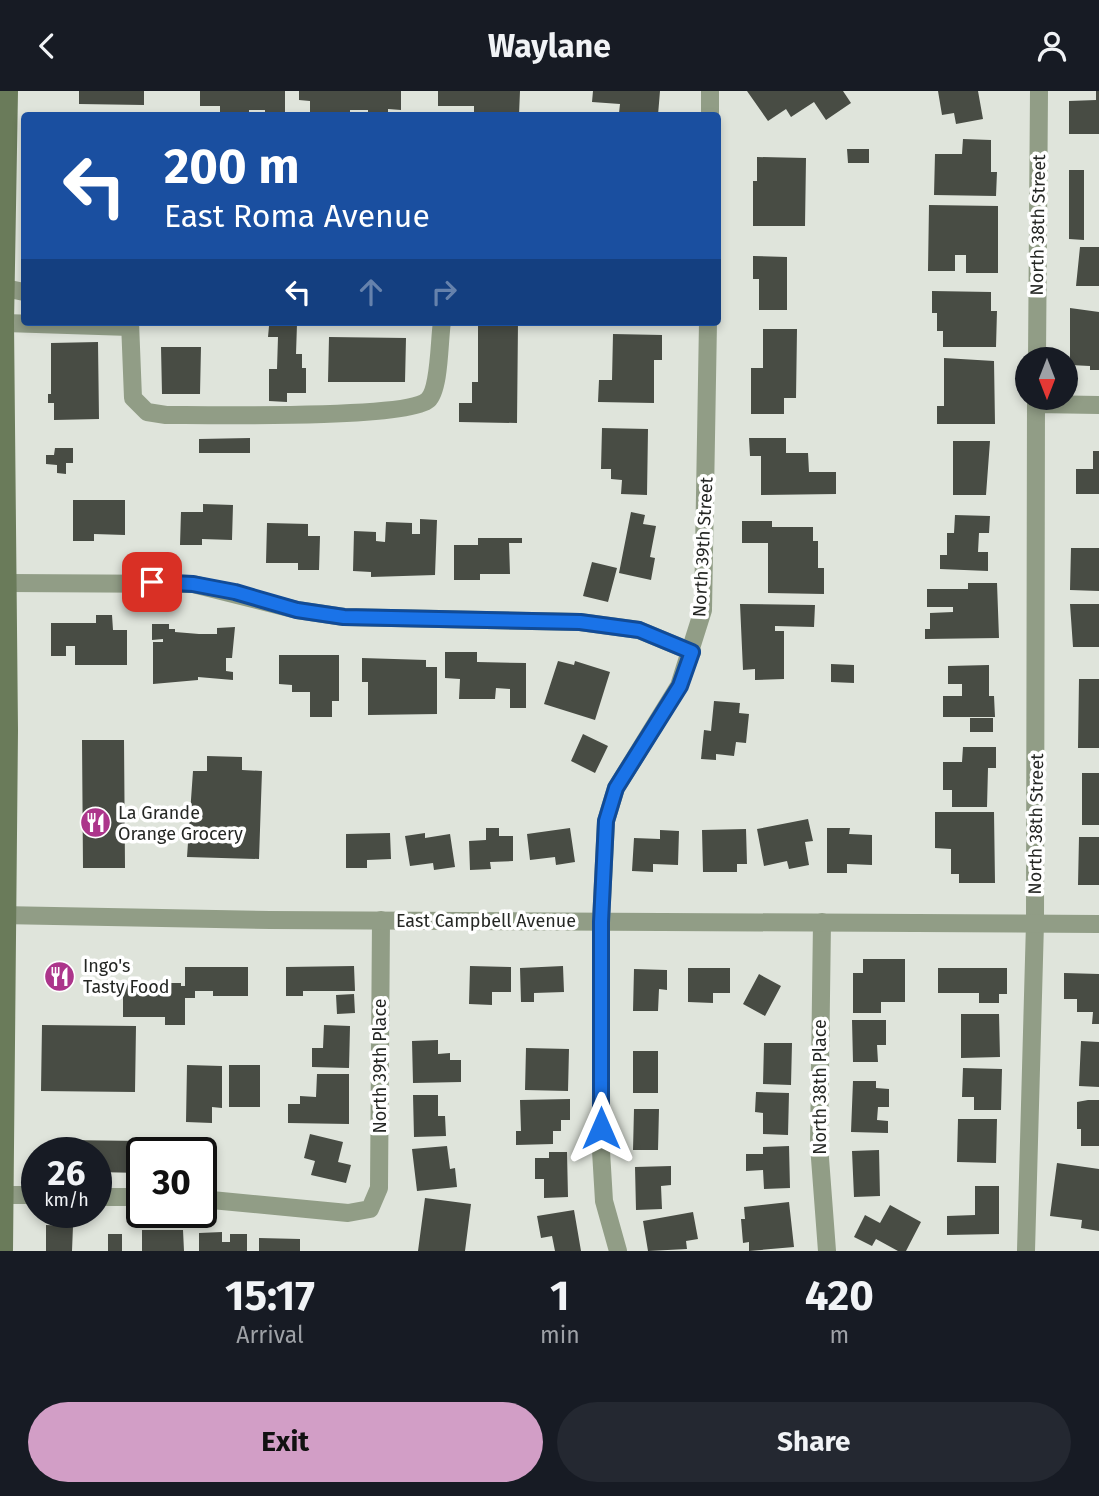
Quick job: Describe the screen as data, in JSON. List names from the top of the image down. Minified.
{"streets":{"street":["North 38th Street","North 39th Street","East Campbell Avenue","North 39th Place","North 38th Place"]},"crossings":[["North 38th Street","East Campbell Avenue"],["North 39th Street","East Campbell Avenue"],["East Campbell Avenue","North 39th Place"],["East Campbell Avenue","North 38th Place"]],"places":{"restaurant":["La Grande Orange Grocery","Ingo's Tasty Food"]},"north":"bottom","page":{"header":"Waylane","turn":["200 m","East Roma Avenue"],"speed":"26 km/h","limit":"30","eta":["15:17","Arrival","1","min","420","m"],"buttons":["Exit","Share"]}}
